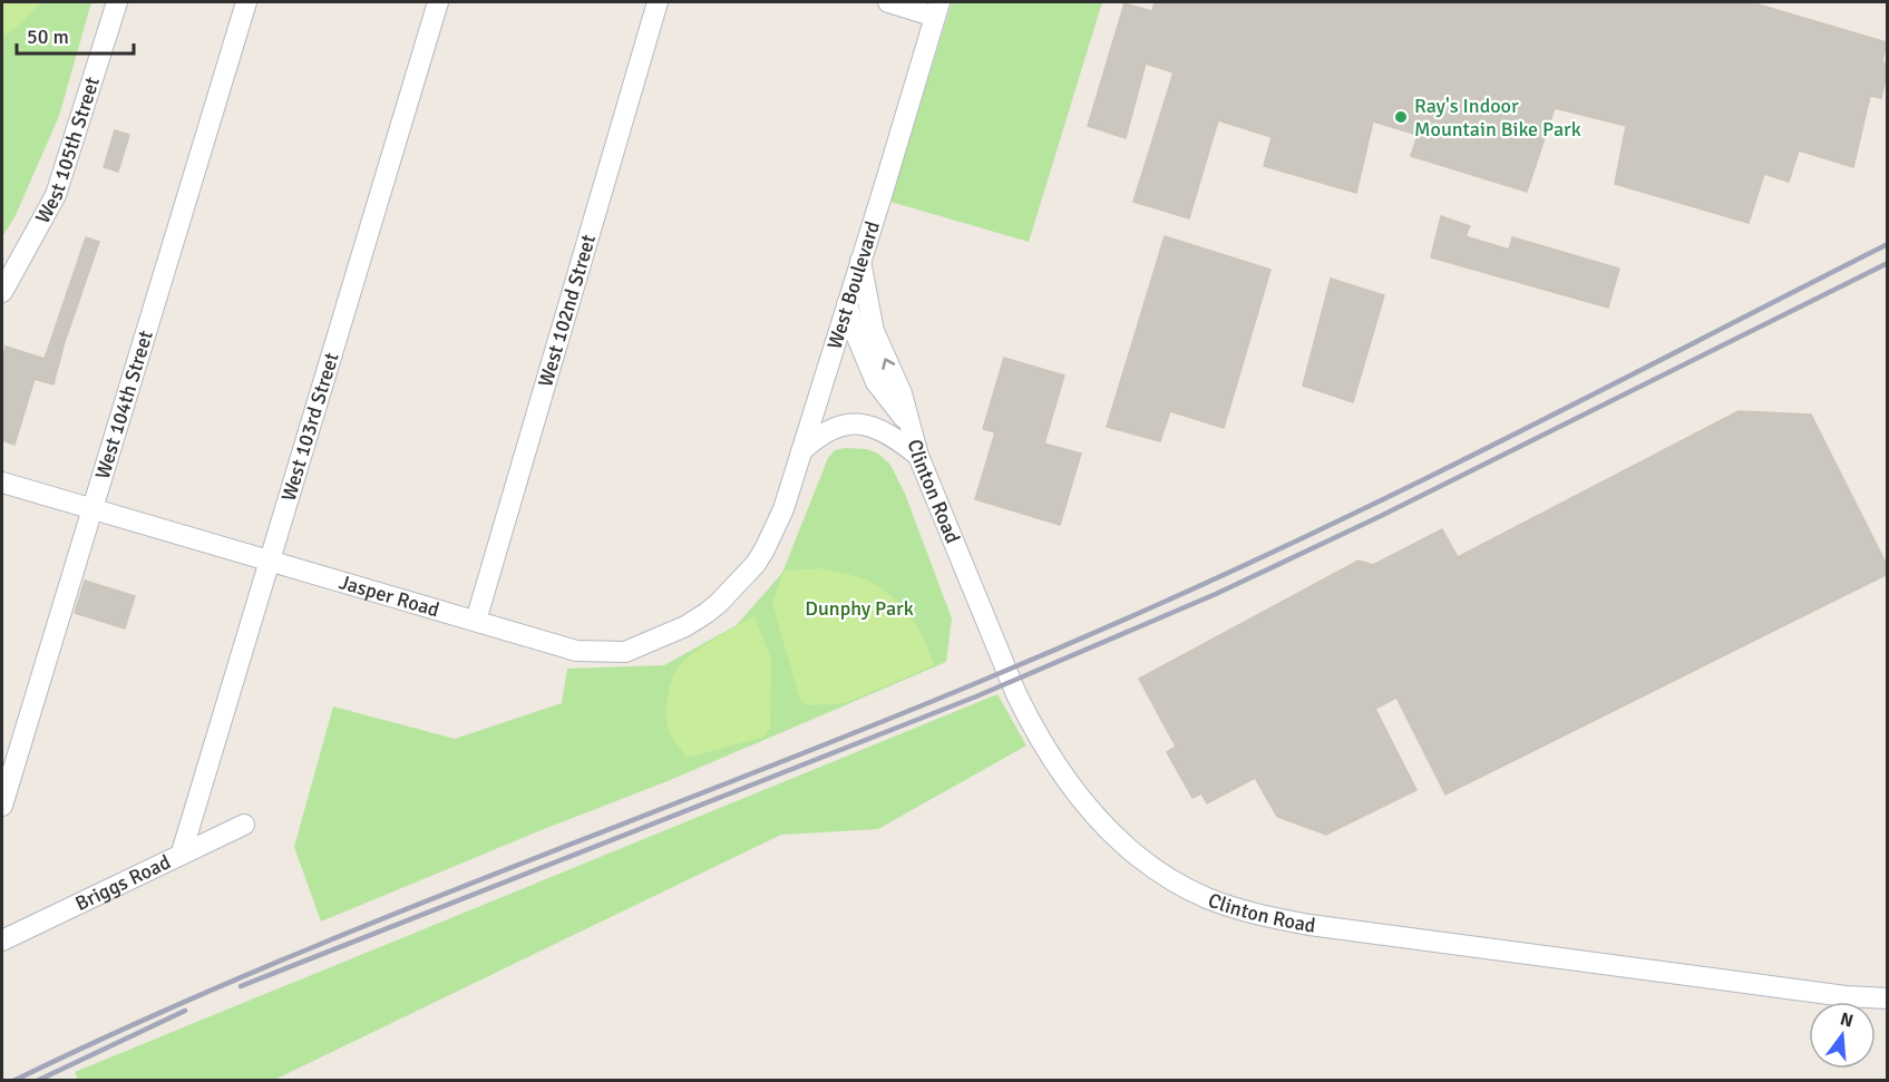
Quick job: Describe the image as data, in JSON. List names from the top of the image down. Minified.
{"streets":{"street":["West 105th Street","West Boulevard","West 102nd Street","West 104th Street","West 103rd Street","Clinton Road","Jasper Road","Briggs Road"]},"crossings":[["West Boulevard","Clinton Road"],["West Boulevard","Jasper Road"],["West 102nd Street","Jasper Road"],["West 104th Street","Jasper Road"],["West 103rd Street","Jasper Road"],["West 103rd Street","Briggs Road"]],"parks":["Dunphy Park"],"places":["Ray's Indoor Mountain Bike Park"],"scale_bar":"50 m","north":"top"}
